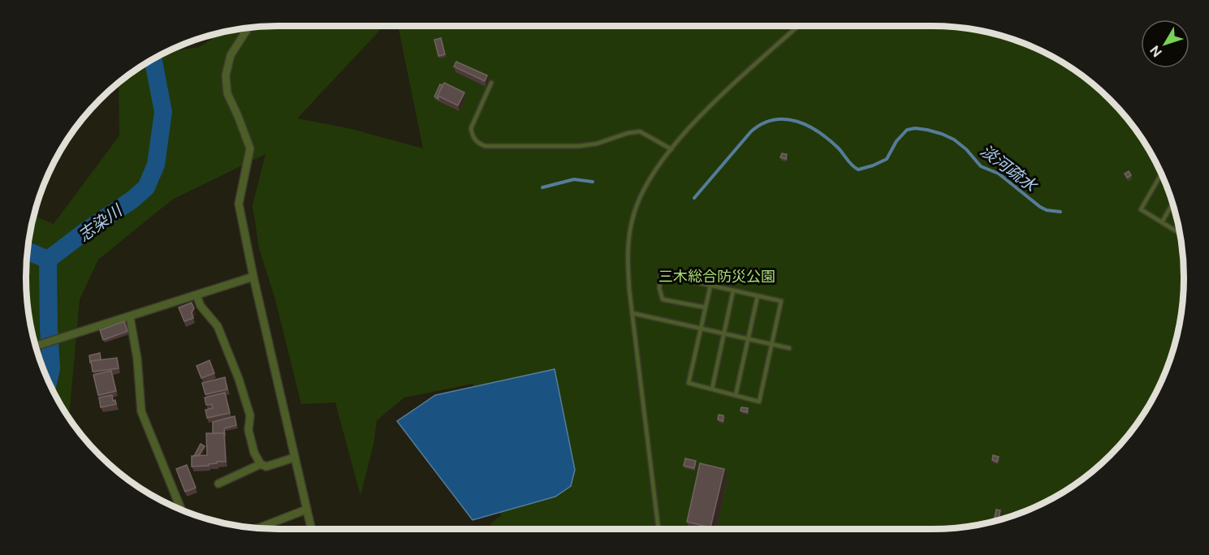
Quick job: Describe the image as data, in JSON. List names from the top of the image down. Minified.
{"water":["淡河疏水","志染川"],"parks":["三木総合防災公園"],"north":"bottom left"}
